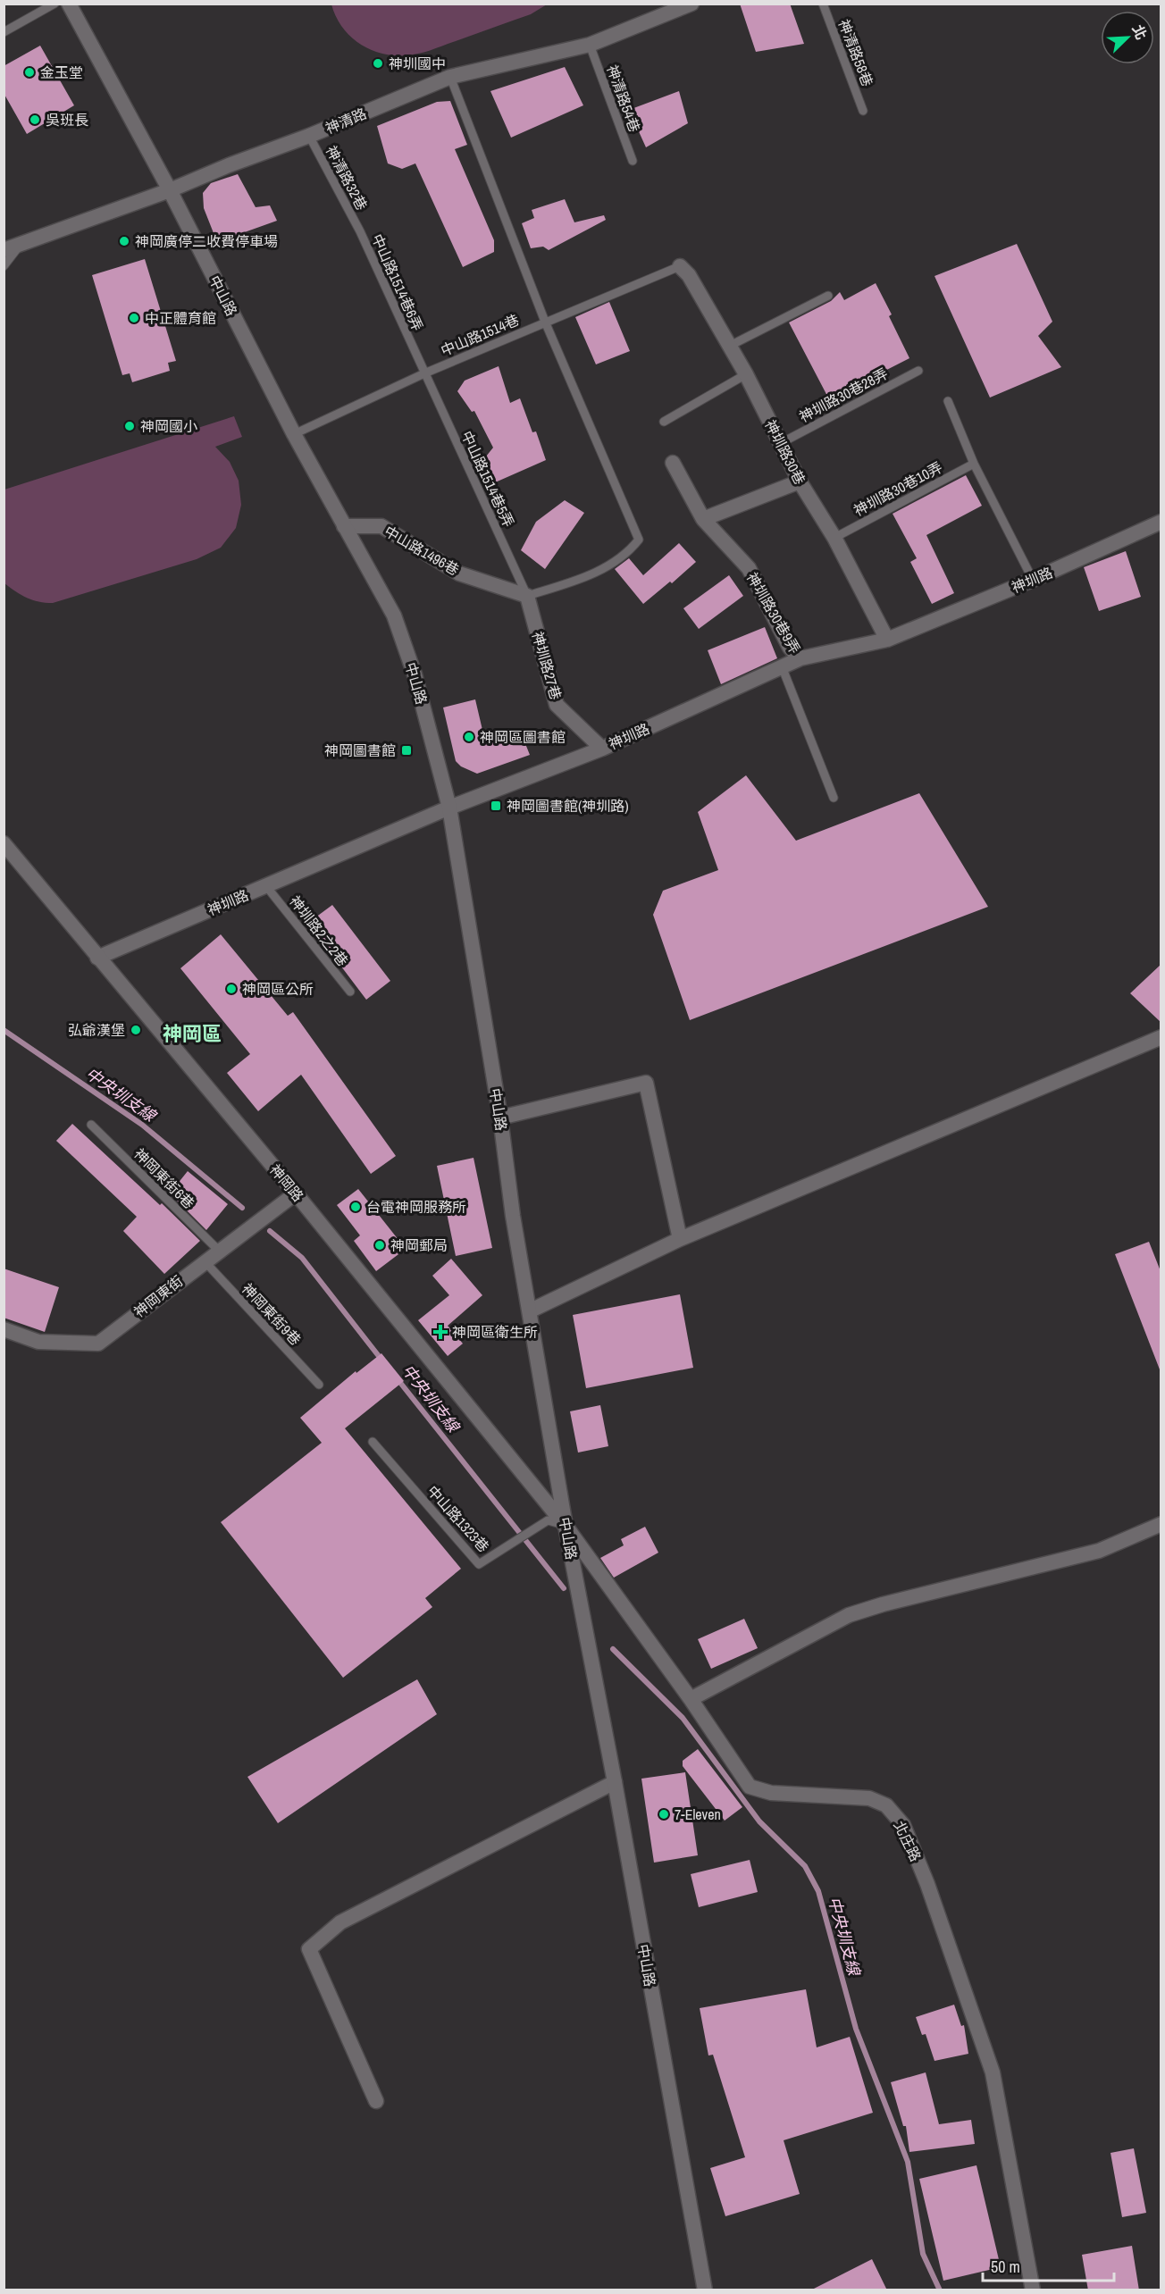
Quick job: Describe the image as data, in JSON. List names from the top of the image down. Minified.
{"streets":{"street":["神清路","中山路","神圳路30巷","中山路1496巷","神圳路","神圳路30巷9弄","神圳路27巷","神岡路","神岡東街","北庄路"],"lane":["神清路58巷","神清路54巷","神清路32巷","中山路1514巷6弄","中山路1514巷","神圳路30巷28弄","中山路1514巷5弄","神圳路30巷10弄","神圳路2之2巷","神岡東街6巷","神岡東街9巷","中山路1323巷"]},"crossings":[["神清路54巷","神清路"],["神清路","神清路32巷"],["神清路","中山路"],["神清路32巷","中山路1514巷6弄"],["中山路1514巷6弄","中山路1514巷"],["中山路1514巷6弄","中山路1514巷5弄"],["中山路","中山路1514巷"],["中山路","中山路1496巷"],["中山路","神圳路"],["中山路","神岡路"],["中山路","中山路1323巷"],["中山路","北庄路"],["中山路1514巷","神圳路30巷"],["中山路1514巷","中山路1514巷5弄"],["神圳路30巷28弄","神圳路30巷"],["神圳路30巷","神圳路30巷10弄"],["神圳路30巷","神圳路"],["中山路1514巷5弄","中山路1496巷"],["中山路1514巷5弄","神圳路27巷"],["中山路1496巷","神圳路27巷"],["神圳路","神圳路30巷9弄"],["神圳路","神圳路27巷"],["神圳路","神圳路2之2巷"],["神圳路","神岡路"],["神岡東街6巷","神岡東街"],["神岡路","神岡東街"],["神岡路","中山路1323巷"],["神岡路","北庄路"],["神岡東街","神岡東街9巷"],["中山路1323巷","北庄路"]],"districts":["神岡區"],"water":["中央圳支線"],"places":{"other":["神圳國中","金玉堂","吳班長","神岡廣停二收費停車場","中正體育館","神岡國小","神岡區圖書館","神岡區公所","弘爺漢堡","台電神岡服務所","神岡郵局","7-Eleven"],"transit":["神岡圖書館","神岡圖書館(神圳路)"],"health":["神岡區衛生所"]},"scale_bar":"50 m","north":"top right"}
